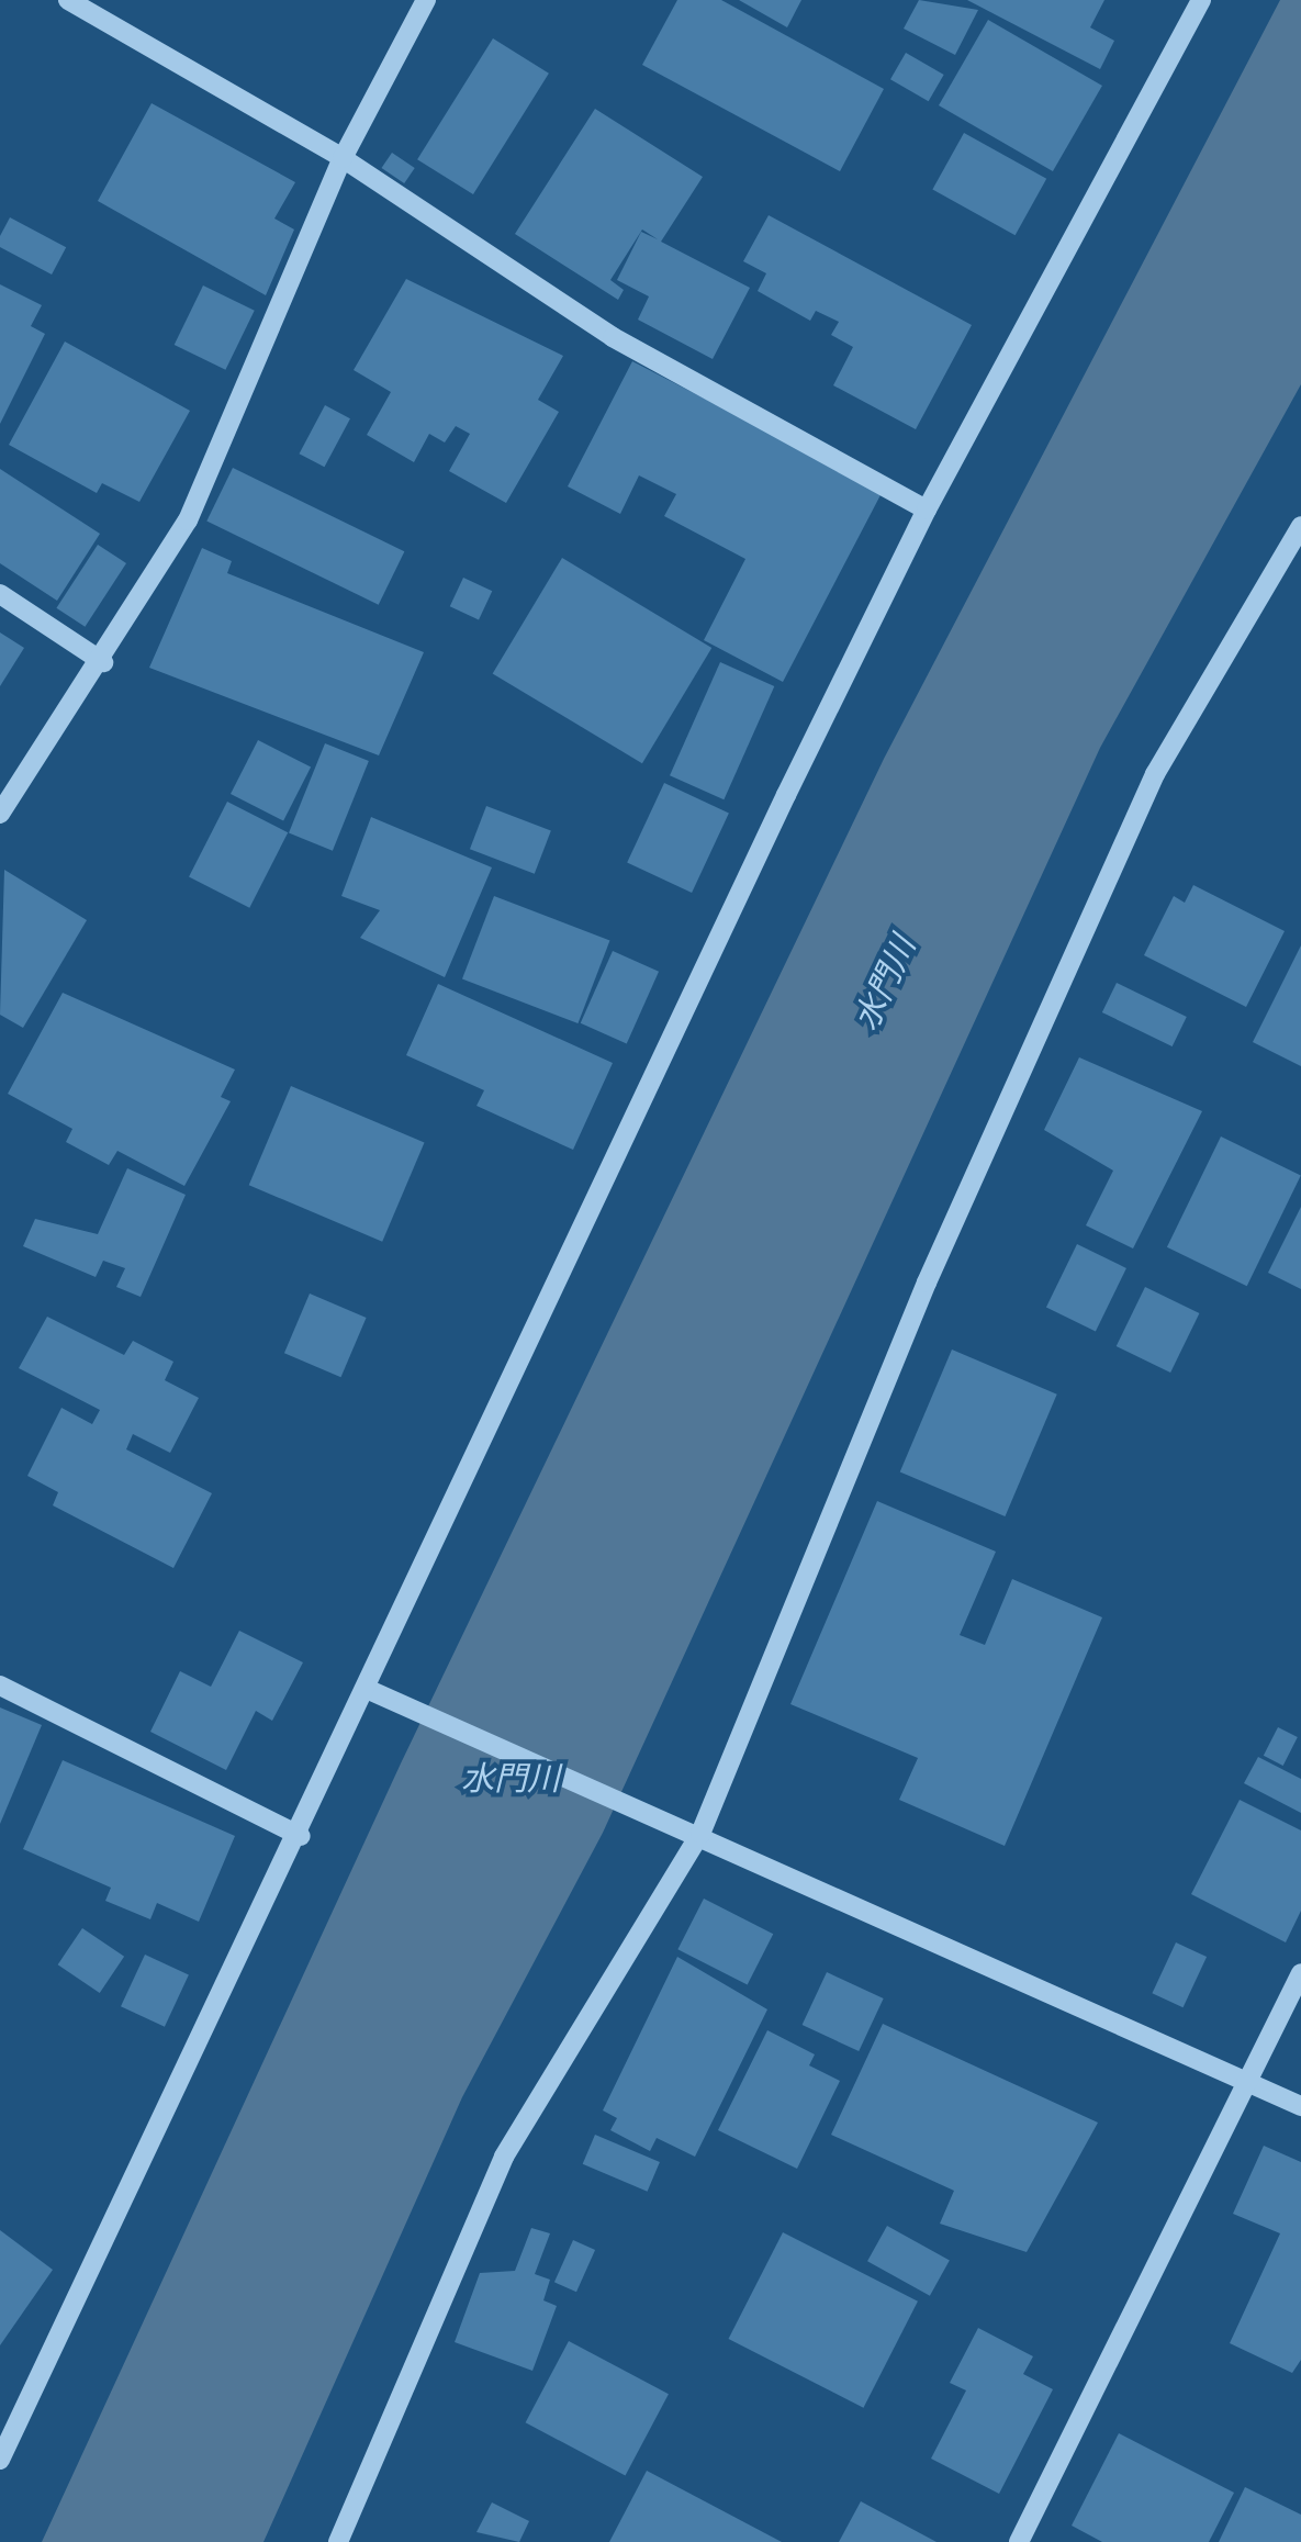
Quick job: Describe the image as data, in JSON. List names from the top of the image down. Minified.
{"water":["水門川"]}
